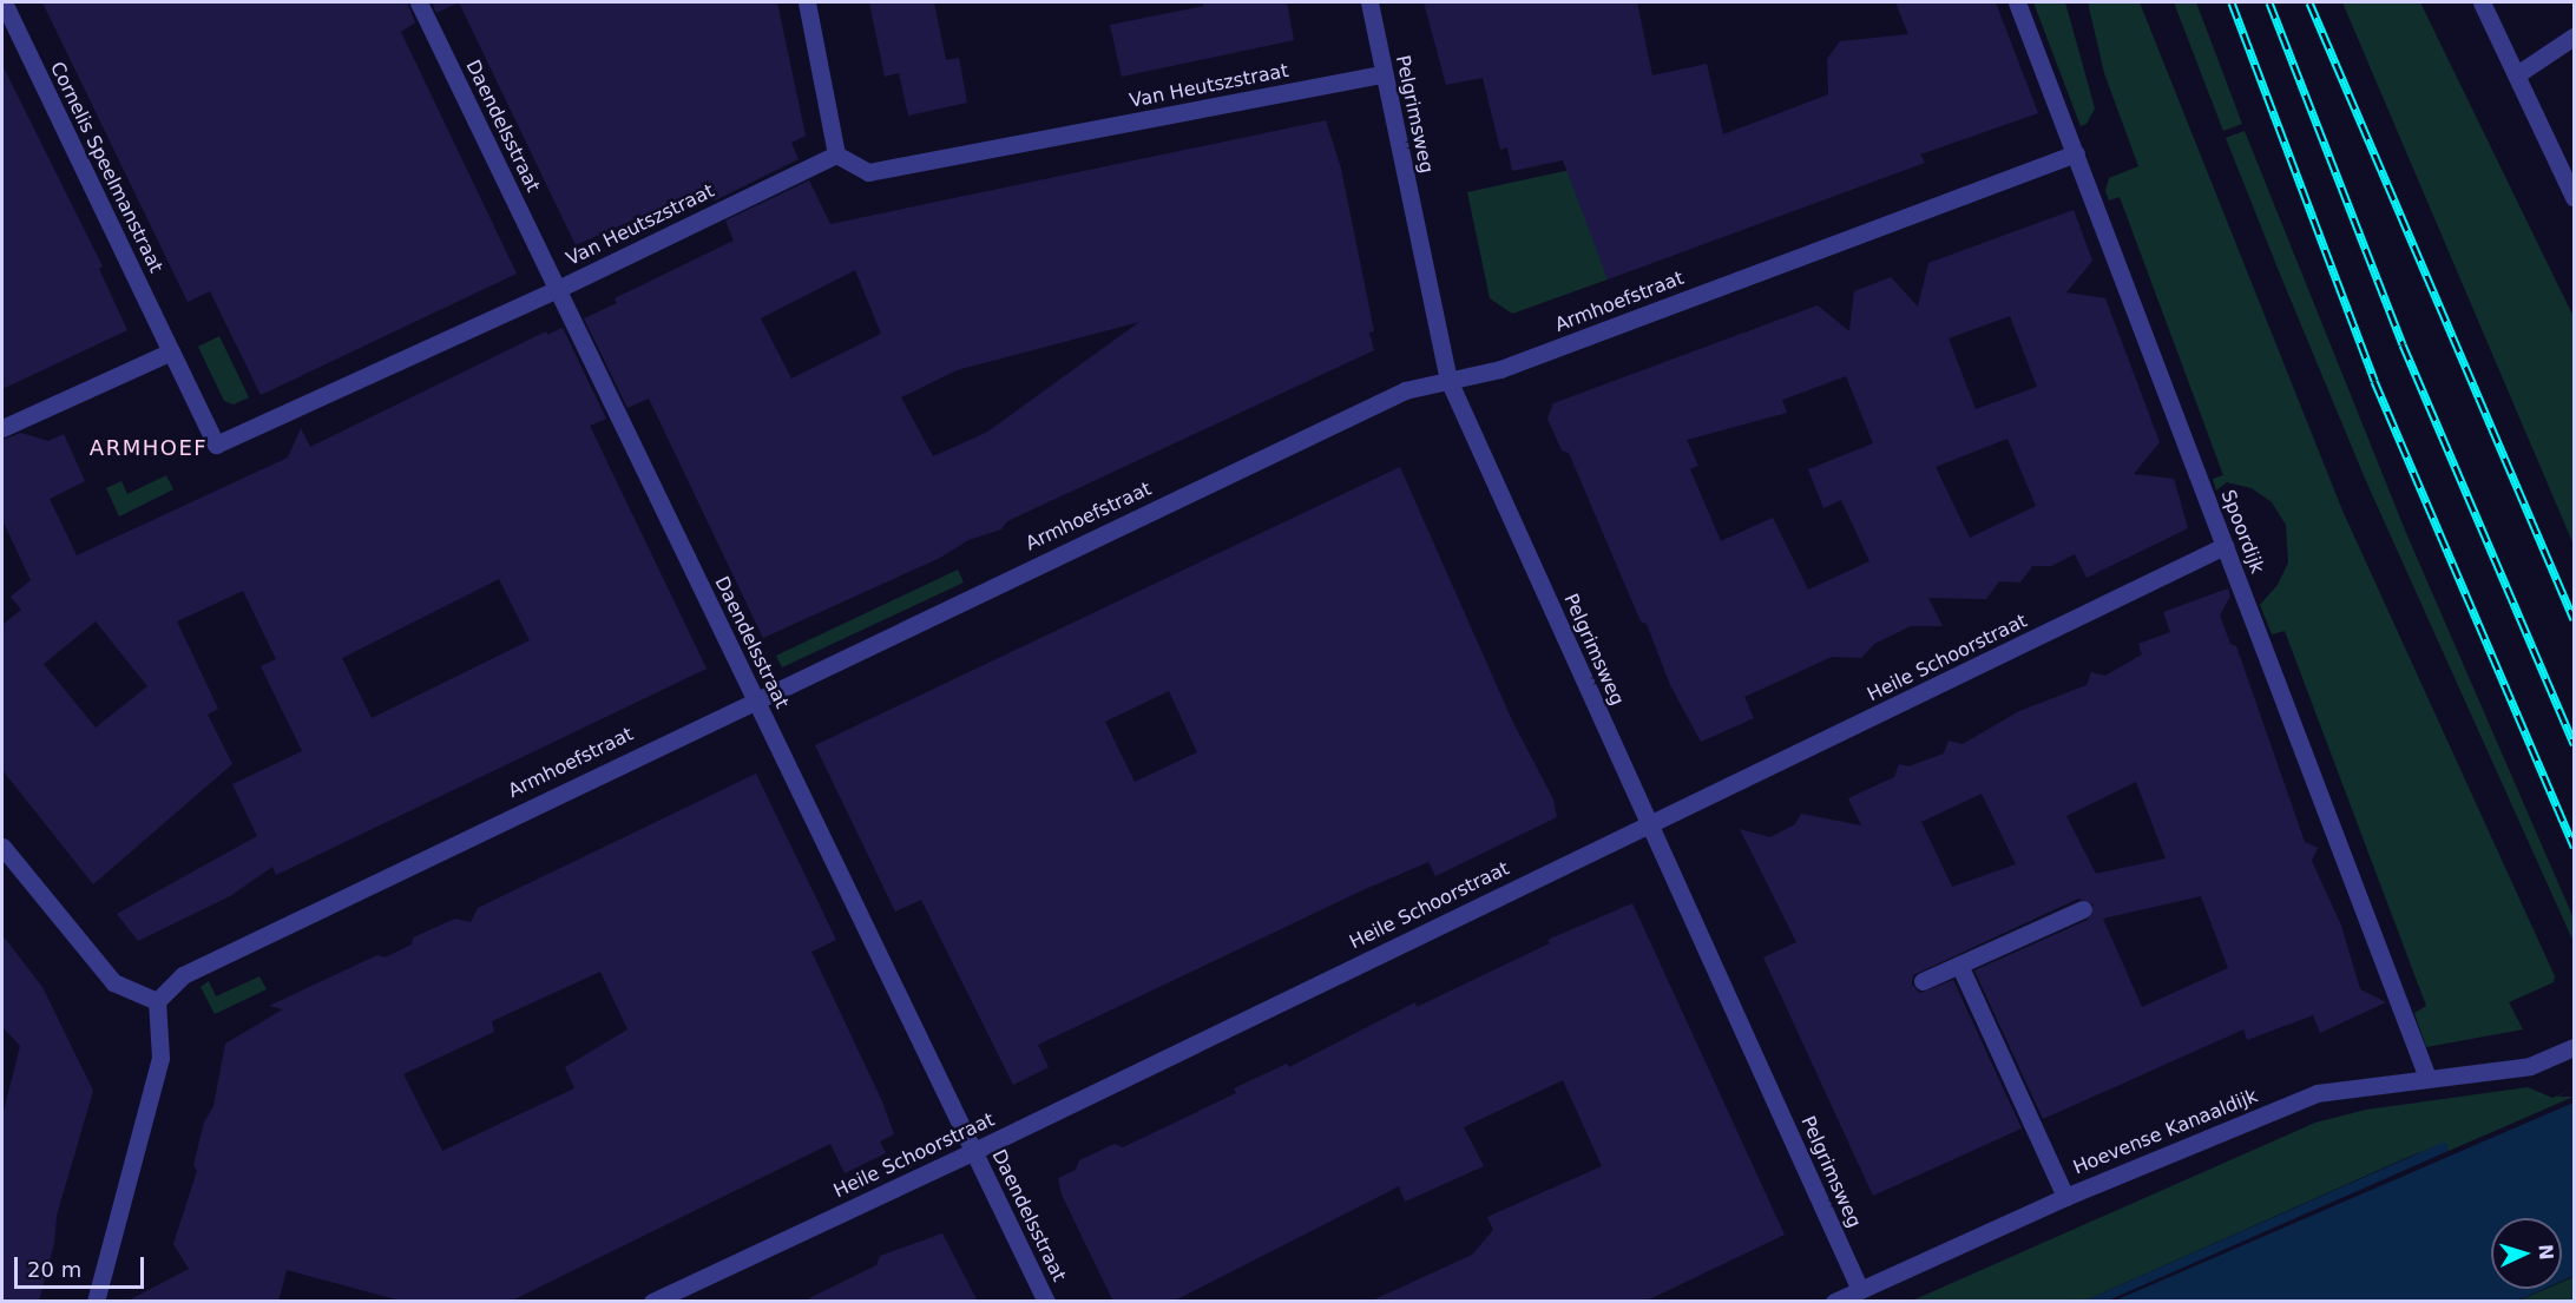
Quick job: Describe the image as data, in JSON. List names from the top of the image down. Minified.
{"streets":{"street":["Van Heutszstraat","Pelgrimsweg","Daendelsstraat","Cornelis Speelmanstraat","Armhoefstraat","Spoordijk","Heile Schoorstraat","Hoevense Kanaaldijk"]},"crossings":[["Van Heutszstraat","Pelgrimsweg"],["Van Heutszstraat","Daendelsstraat"],["Van Heutszstraat","Cornelis Speelmanstraat"],["Pelgrimsweg","Armhoefstraat"],["Pelgrimsweg","Heile Schoorstraat"],["Pelgrimsweg","Hoevense Kanaaldijk"],["Daendelsstraat","Armhoefstraat"],["Daendelsstraat","Heile Schoorstraat"],["Armhoefstraat","Spoordijk"],["Spoordijk","Heile Schoorstraat"],["Spoordijk","Hoevense Kanaaldijk"]],"districts":["ARMHOEF"],"scale_bar":"20 m","north":"right"}
